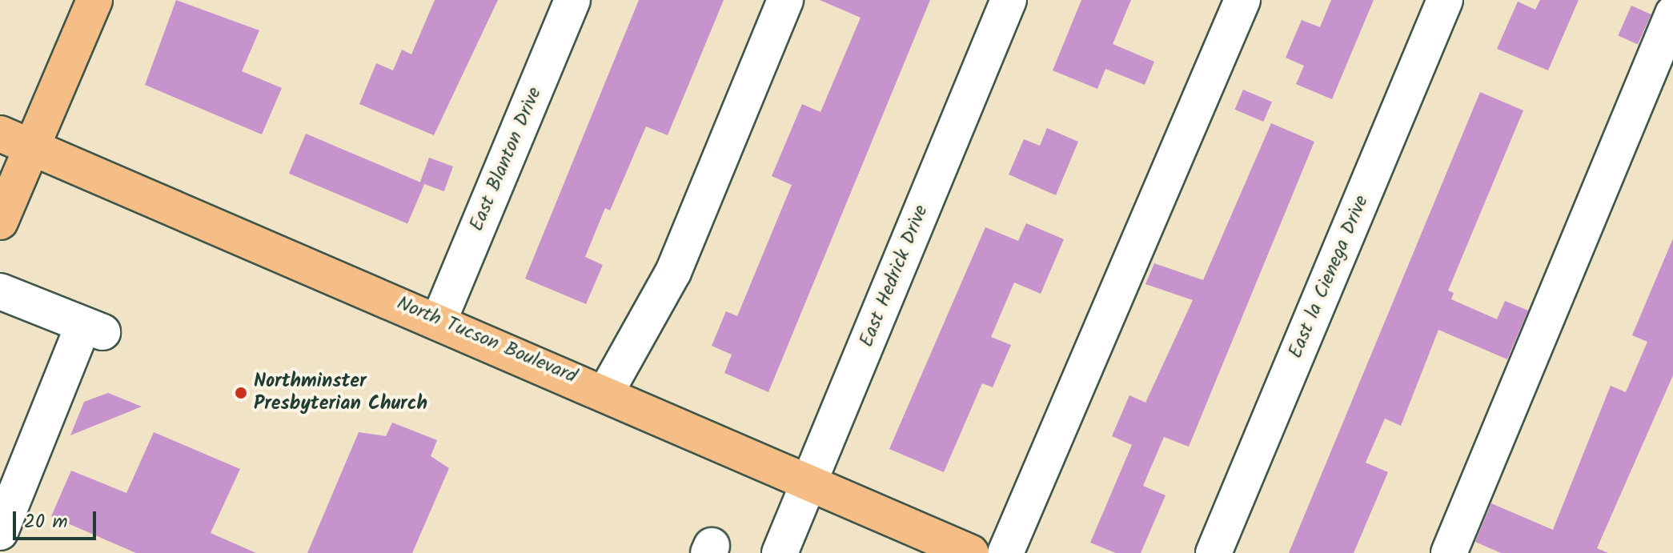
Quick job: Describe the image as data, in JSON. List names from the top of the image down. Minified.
{"streets":{"main road":["North Tucson Boulevard"],"street":["East Blanton Drive","East Hedrick Drive","East la Cienega Drive"]},"crossings":[["East Blanton Drive","North Tucson Boulevard"],["East Hedrick Drive","North Tucson Boulevard"]],"places":["Northminster Presbyterian Church"],"scale_bar":"20 m"}
